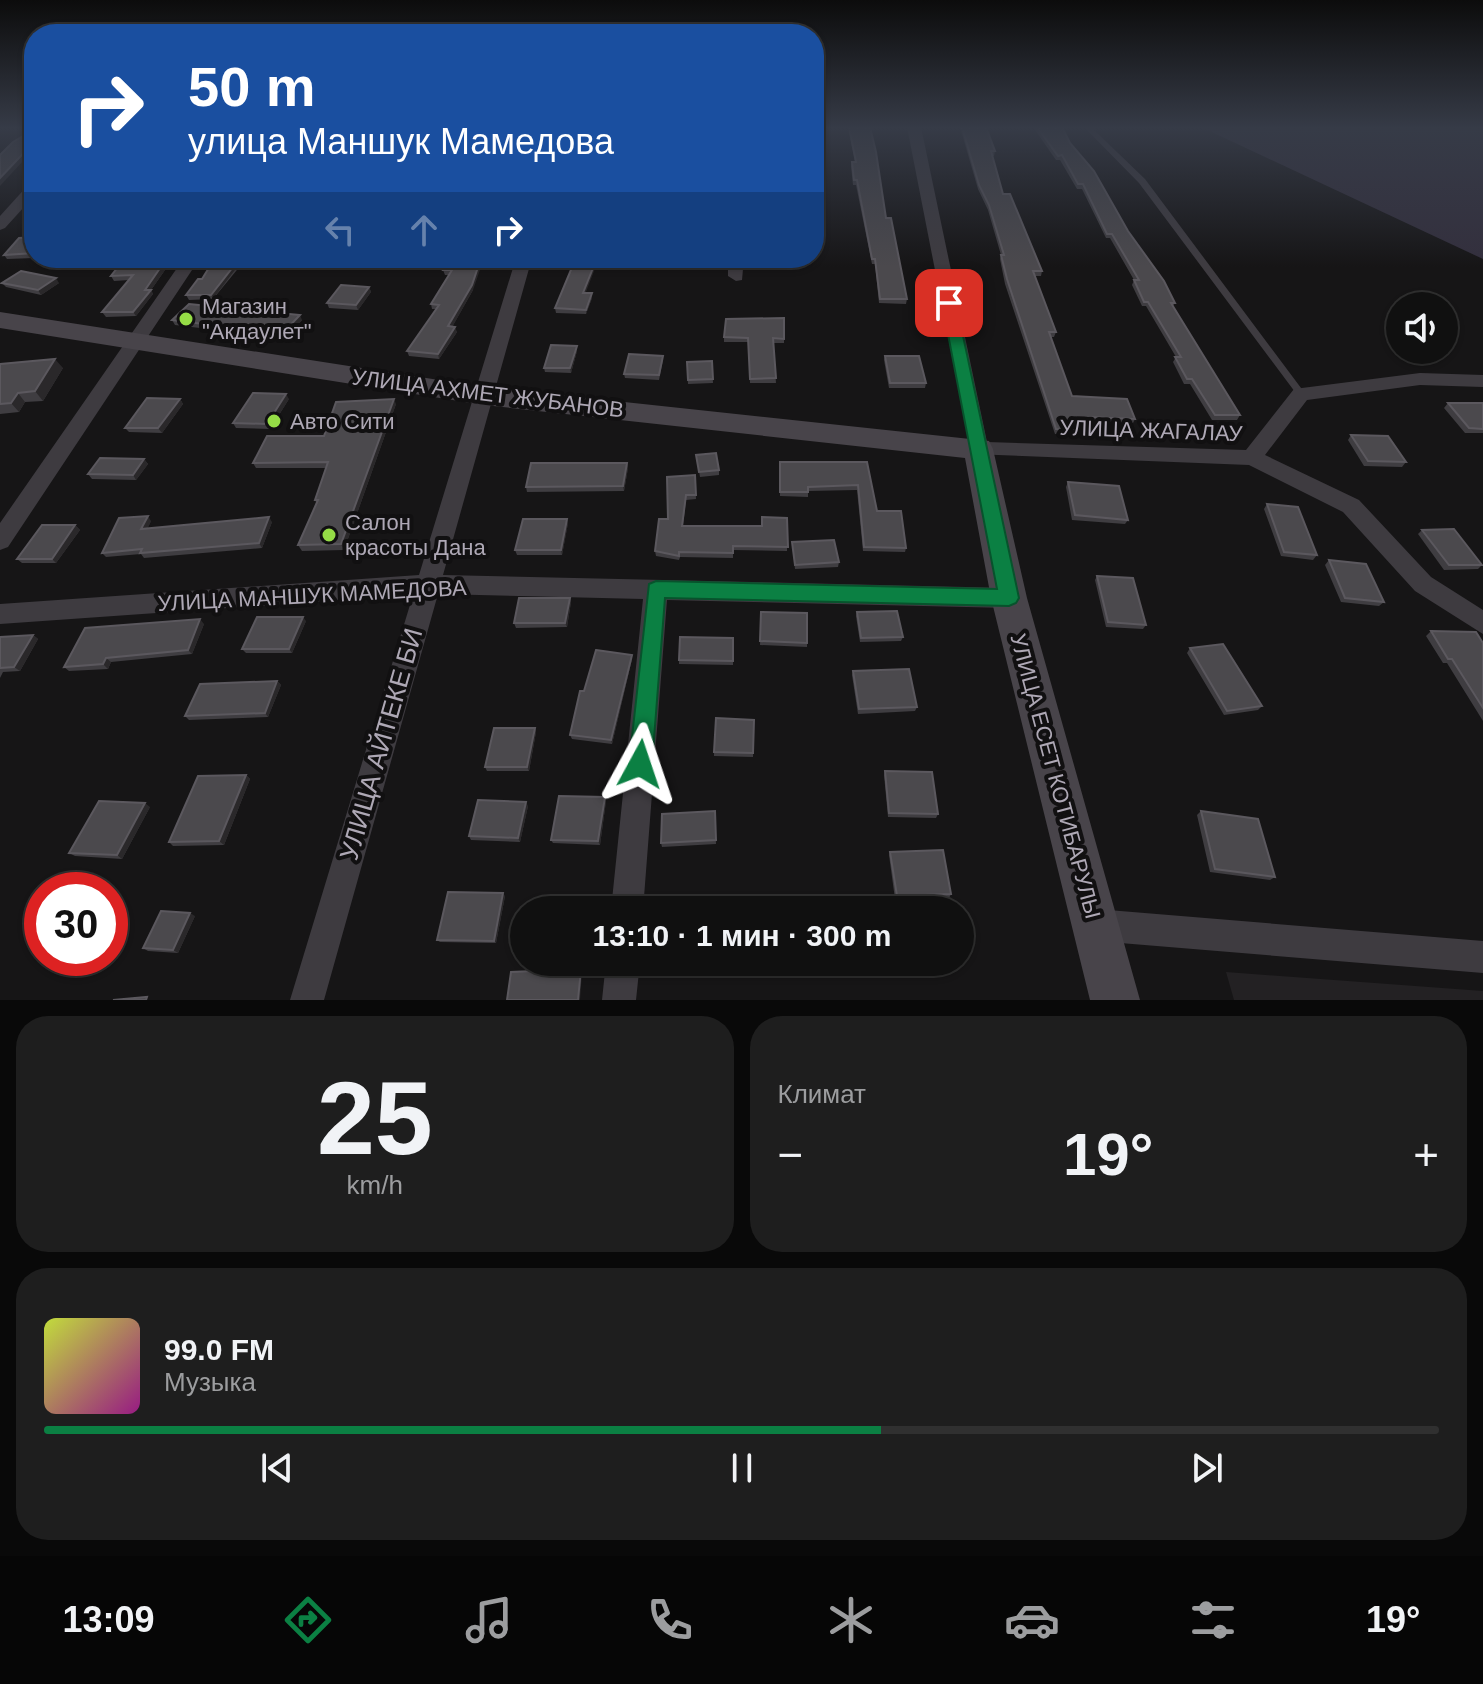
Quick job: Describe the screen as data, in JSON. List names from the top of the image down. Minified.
{"streets":{"main road":["УЛИЦА АХМЕТ ЖУБАНОВ","УЛИЦА ЕСЕТ КОТИБАРУЛЫ"],"street":["УЛИЦА ЖАГАЛАУ","УЛИЦА МАНШУК МАМЕДОВА","УЛИЦА АЙТЕКЕ БИ"]},"crossings":[["УЛИЦА АХМЕТ ЖУБАНОВ","УЛИЦА ЖАГАЛАУ"],["УЛИЦА АХМЕТ ЖУБАНОВ","УЛИЦА АЙТЕКЕ БИ"],["УЛИЦА АХМЕТ ЖУБАНОВ","УЛИЦА ЕСЕТ КОТИБАРУЛЫ"],["УЛИЦА ЖАГАЛАУ","УЛИЦА ЕСЕТ КОТИБАРУЛЫ"],["УЛИЦА МАНШУК МАМЕДОВА","УЛИЦА АЙТЕКЕ БИ"],["УЛИЦА МАНШУК МАМЕДОВА","УЛИЦА ЕСЕТ КОТИБАРУЛЫ"]],"places":["Магазин \"Акдаулет\"","Авто Сити","Салон красоты Дана"],"page":{"turn":["50 m","улица Маншук Мамедова"],"limit":"30","trip":"13:10 · 1 мин · 300 m","tile":[["25","km/h"],"Климат"],"heat":["−","19°","+"],"song":["99.0 FM","Музыка"],"tabs":["13:09","19°"]}}
